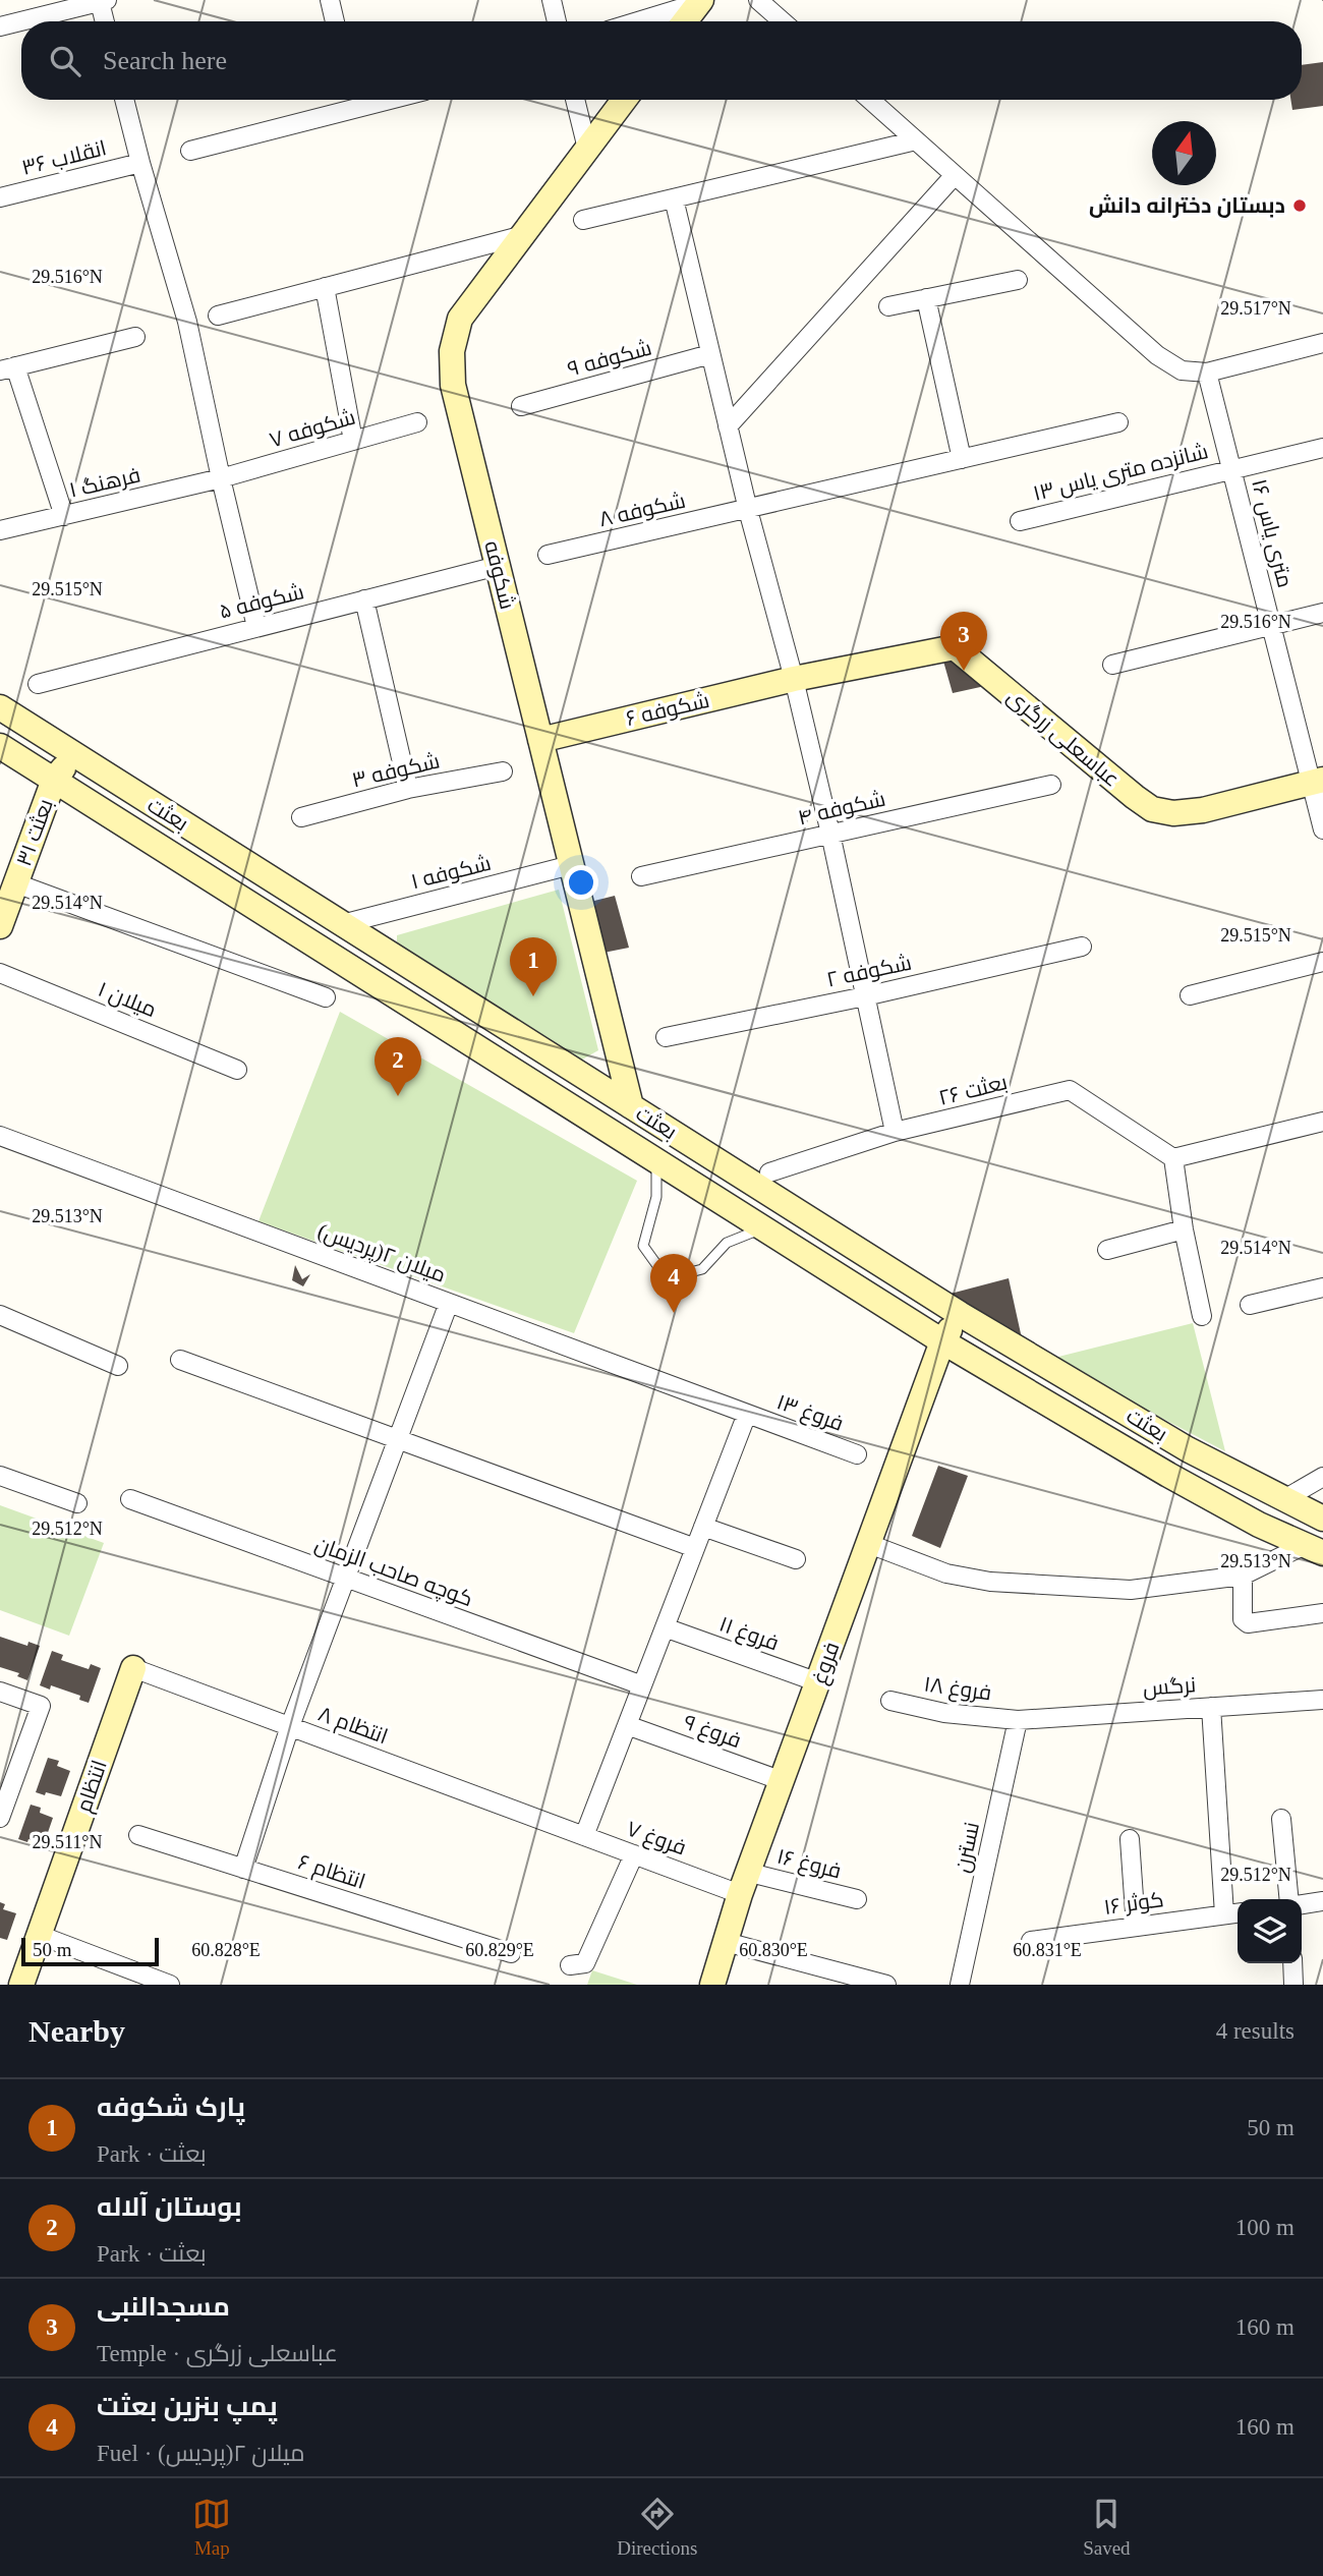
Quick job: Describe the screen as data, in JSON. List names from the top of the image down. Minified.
{"streets":{"street":["انقلاب ۳۶","شکوفه ۹","شکوفه ۷","شانزده متری یاس ۱۳","فرهنگ ۱","شکوفه ۸","۱۶ متری یاس","شکوفه","شکوفه ۵","شکوفه ۶","عباسعلی زرگری","شکوفه ۳","شکوفه ۴","بعثت","بعثت ۳۱","شکوفه ۱","شکوفه ۲","میلان ۱","بعثت ۲۶","میلان ۲(پردیس)","فروغ ۱۳","کوچه صاحب الزمان","فروغ ۱۱","فروغ","نرگس","فروغ ۱۸","انتظام ۸","فروغ ۹","انتظام","فروغ ۷","نسترن","فروغ ۱۶","انتظام ۶","کوثر ۱۶"]},"crossings":[["شکوفه ۷","فرهنگ ۱"],["شانزده متری یاس ۱۳","۱۶ متری یاس"],["۱۶ متری یاس","عباسعلی زرگری"],["شکوفه","شکوفه ۵"],["شکوفه","شکوفه ۶"],["شکوفه","بعثت"],["شکوفه","شکوفه ۱"],["شکوفه ۶","عباسعلی زرگری"],["بعثت","بعثت ۳۱"],["بعثت","شکوفه ۱"],["بعثت","فروغ"],["میلان ۲(پردیس)","فروغ ۱۳"],["فروغ ۱۱","فروغ"],["فروغ","فروغ ۹"],["فروغ","فروغ ۷"],["فروغ","فروغ ۱۶"],["نرگس","فروغ ۱۸"],["نرگس","نسترن"],["فروغ ۱۸","نسترن"],["انتظام ۸","انتظام"],["انتظام ۸","فروغ ۷"],["فروغ ۷","فروغ ۱۶"]],"places":["دبستان دخترانه دانش"],"scale_bar":"50 m","north":"top","page":{"search":"Search here","pins":["3","1","2","4"],"scale":"50 m","heading":["Nearby","4 results"],"list":[{"mark":"1","name":"پارک شکوفه","note":"Park · بعثت","value":"50 m"},{"mark":"2","name":"بوستان آلاله","note":"Park · بعثت","value":"100 m"},{"mark":"3","name":"مسجدالنبی","note":"Temple · عباسعلی زرگری","value":"160 m"},{"mark":"4","name":"پمپ بنزین بعثت","note":"Fuel · میلان ۲(پردیس)","value":"160 m"}],"nav":["Map","Directions","Saved"]},"coordinates":["29.516°N","29.517°N","29.515°N","29.514°N","29.513°N","29.512°N","29.511°N","60.828°E","60.829°E","60.830°E","60.831°E"]}
